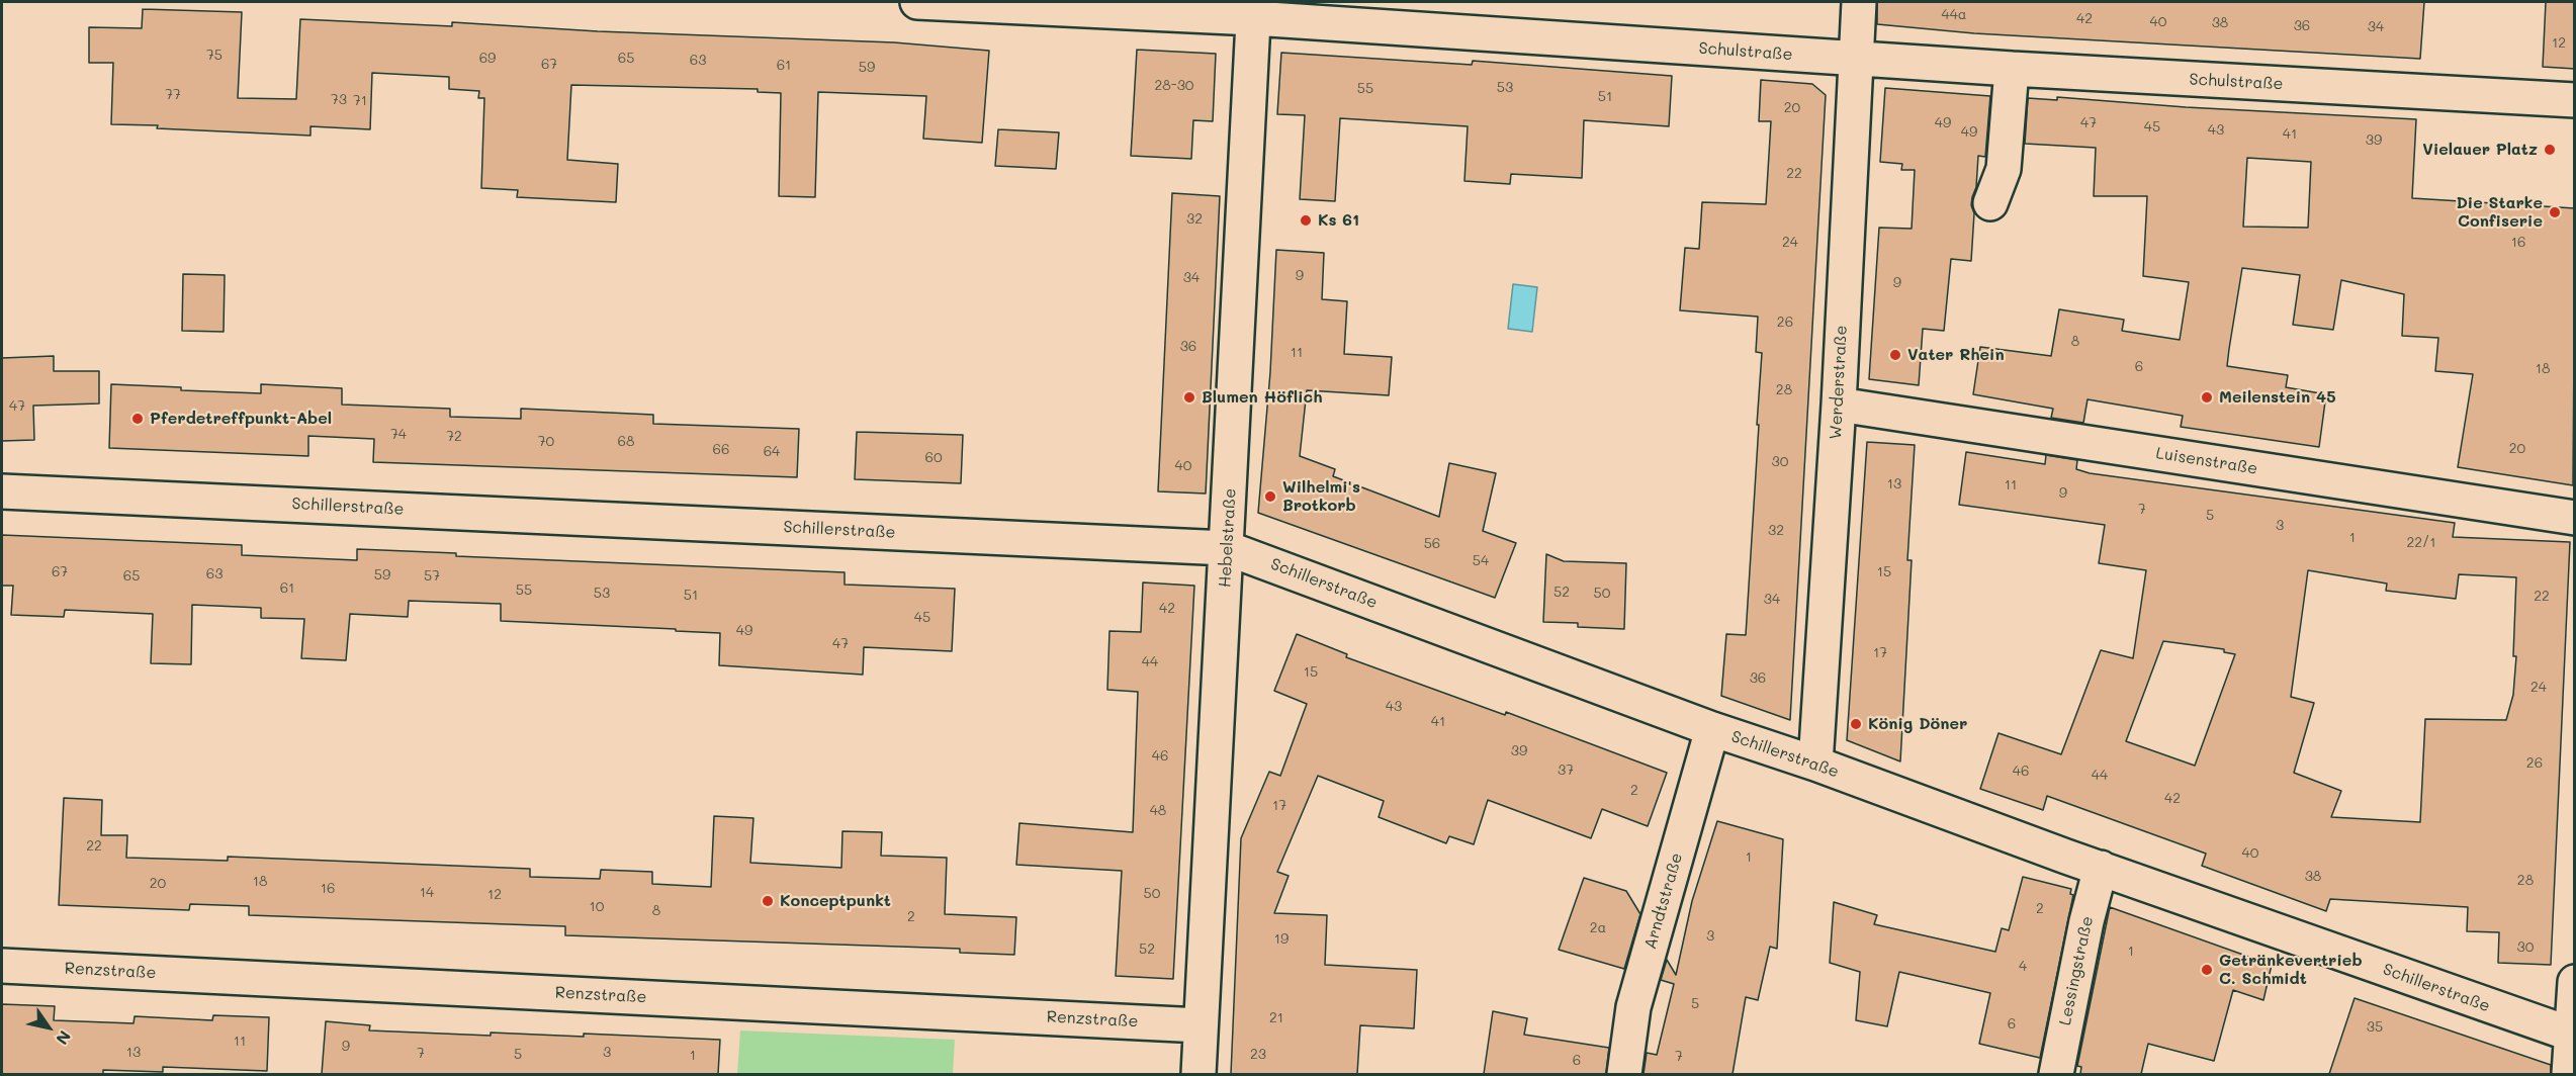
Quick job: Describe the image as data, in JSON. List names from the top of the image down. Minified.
{"streets":{"street":["Schulstraße","Werderstraße","Luisenstraße","Schillerstraße","Hebelstraße","Arndtstraße","Renzstraße","Lessingstraße"]},"crossings":[["Schulstraße","Werderstraße"],["Schulstraße","Hebelstraße"],["Werderstraße","Luisenstraße"],["Werderstraße","Schillerstraße"],["Schillerstraße","Hebelstraße"],["Schillerstraße","Arndtstraße"],["Schillerstraße","Lessingstraße"],["Hebelstraße","Renzstraße"]],"places":["Vielauer Platz","Die Starke Confiserie","Ks 61","Vater Rhein","Blumen Höflich","Meilenstein 45","Pferdetreffpunkt-Abel","Wilhelmi's Brotkorb","König Döner","Konceptpunkt","Getränkevertrieb C. Schmidt"],"house_numbers":["44a","42","40","38","36","34","12","75","69","65","63","67","61","59","28-30","53","55","77","51","73","71","20","49","47","45","43","49","41","39","22","32","24","16","9","34","9","26","8","36","11","6","18","28","47","74","72","70","68","20","66","64","60","30","40","13","11","9","7","5","3","32","1","22/1","56","54","67","15","63","59","65","57","61","55","52","53","50","51","22","34","42","45","49","47","17","44","15","36","24","43","41","39","46","26","37","46","44","2","42","17","48","22","40","1","38","28","18","20","16","14","50","12","10","2","8","2","2a","3","19","30","52","1","4","5","21","6","35","11","9","13","3","7","5","23","1","7","6"],"north":"bottom right"}
